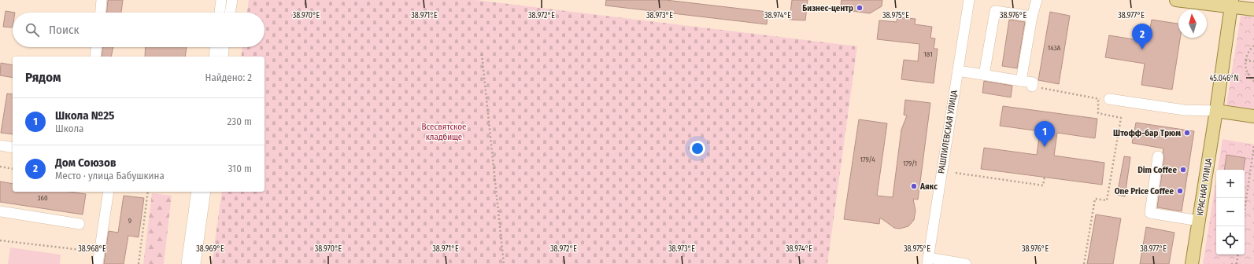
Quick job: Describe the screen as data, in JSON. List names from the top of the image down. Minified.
{"streets":{"main road":["КРАСНАЯ УЛИЦА"],"street":["РАШПИЛЕВСКАЯ УЛИЦА"]},"parks":["Всесвятское кладбище"],"places":["Бизнес-центр","Штофф-бар Трюм","Dim Coffee","Аякс","One Price Coffee"],"house_numbers":["143А","181","179/4","179/1","360","9"],"north":"top","page":{"search":"Поиск","pins":["2","1"],"heading":["Рядом","Найдено: 2"],"list":[{"mark":"1","name":"Школа №25","note":"Школа","value":"230 m"},{"mark":"2","name":"Дом Союзов","note":"Место · улица Бабушкина","value":"310 m"}],"map_buttons":["+","−"]},"coordinates":["38.970°E","38.971°E","38.972°E","38.973°E","38.974°E","38.975°E","38.976°E","38.977°E","45.046°N","38.968°E","38.969°E"]}
